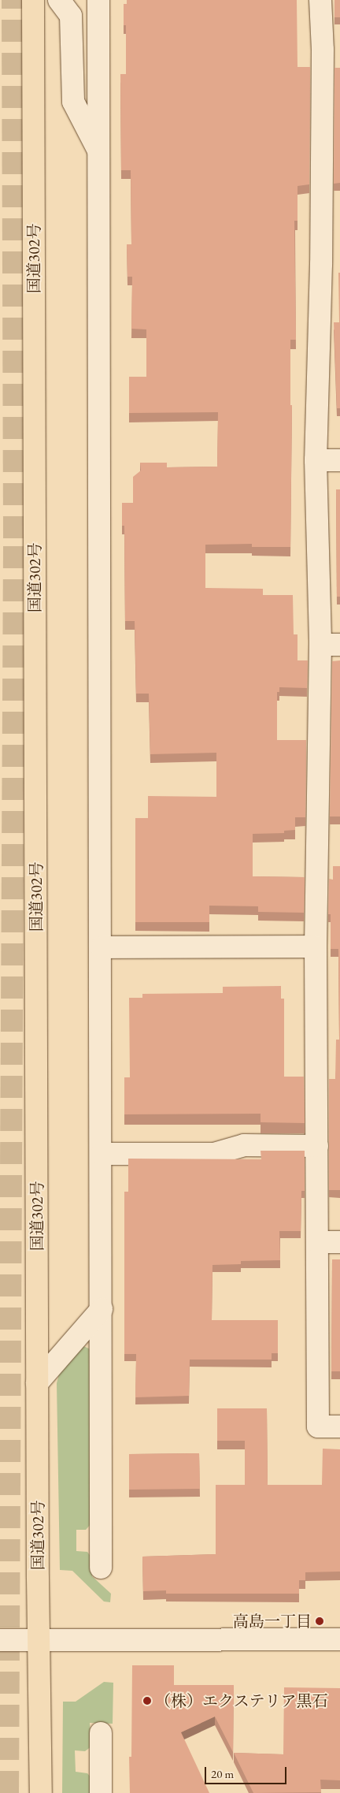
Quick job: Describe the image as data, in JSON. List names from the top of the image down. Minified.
{"streets":{"highway":["国道302号"]},"places":["高島一丁目","（株）エクステリア黒石"],"scale_bar":"20 m"}
